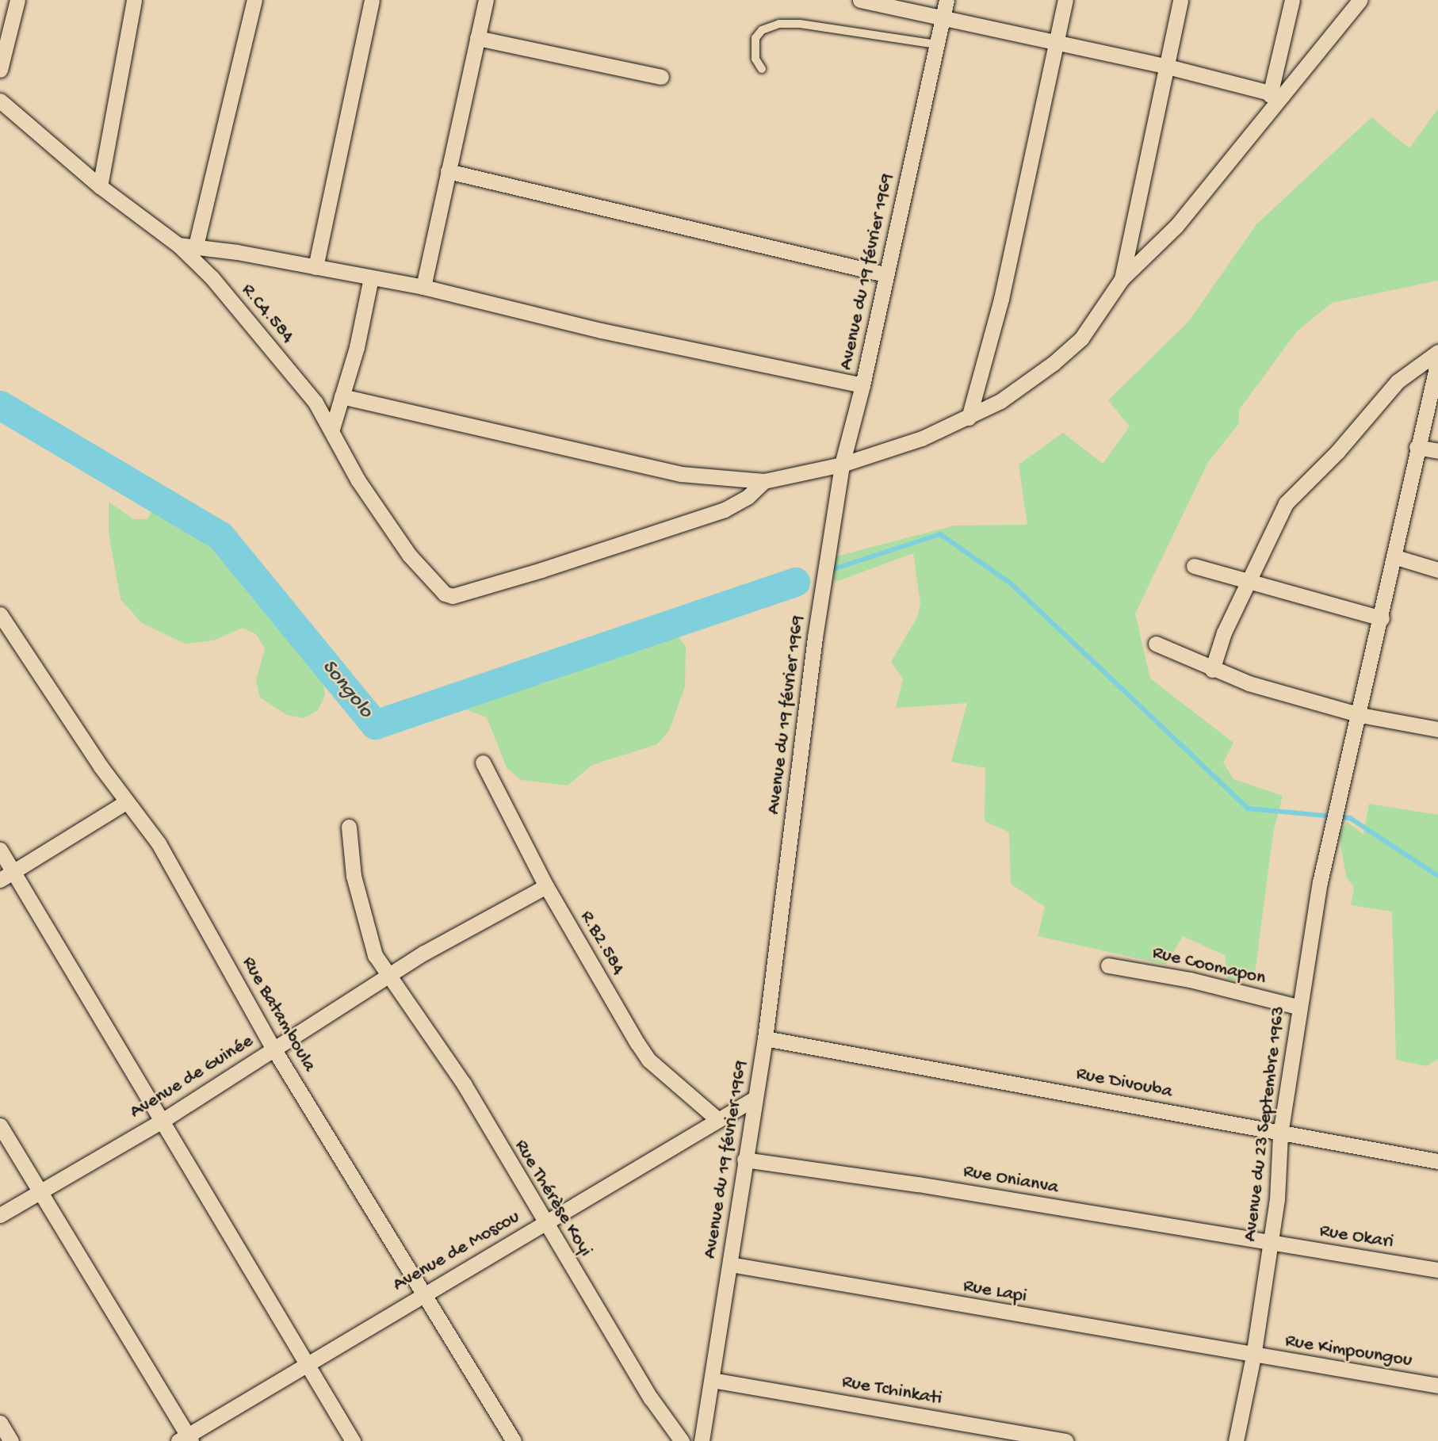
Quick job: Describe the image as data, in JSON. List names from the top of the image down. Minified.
{"streets":{"street":["Avenue du 19 février 1969","R.C4.584","R.B2.584","Rue Coomapon","Rue Batamboula","Avenue de Guinée","Rue Divouba","Avenue du 23 Septembre 1963","Rue Onianva","Rue Thérèse Koyi","Rue Okari","Avenue de Moscou","Rue Lapi","Rue Kimpoungou","Rue Tchinkati"]},"crossings":[["Avenue du 19 février 1969","Rue Divouba"],["Avenue du 19 février 1969","Rue Onianva"],["Avenue du 19 février 1969","Avenue de Moscou"],["Avenue du 19 février 1969","Rue Lapi"],["Avenue du 19 février 1969","Rue Tchinkati"],["R.B2.584","Avenue de Guinée"],["R.B2.584","Avenue de Moscou"],["Rue Coomapon","Avenue du 23 Septembre 1963"],["Rue Batamboula","Avenue de Guinée"],["Rue Batamboula","Avenue de Moscou"],["Avenue de Guinée","Rue Thérèse Koyi"],["Rue Divouba","Avenue du 23 Septembre 1963"],["Avenue du 23 Septembre 1963","Rue Onianva"],["Avenue du 23 Septembre 1963","Rue Okari"],["Avenue du 23 Septembre 1963","Rue Lapi"],["Avenue du 23 Septembre 1963","Rue Kimpoungou"],["Rue Onianva","Rue Okari"],["Rue Thérèse Koyi","Avenue de Moscou"],["Rue Lapi","Rue Kimpoungou"]],"water":["Songolo"]}
